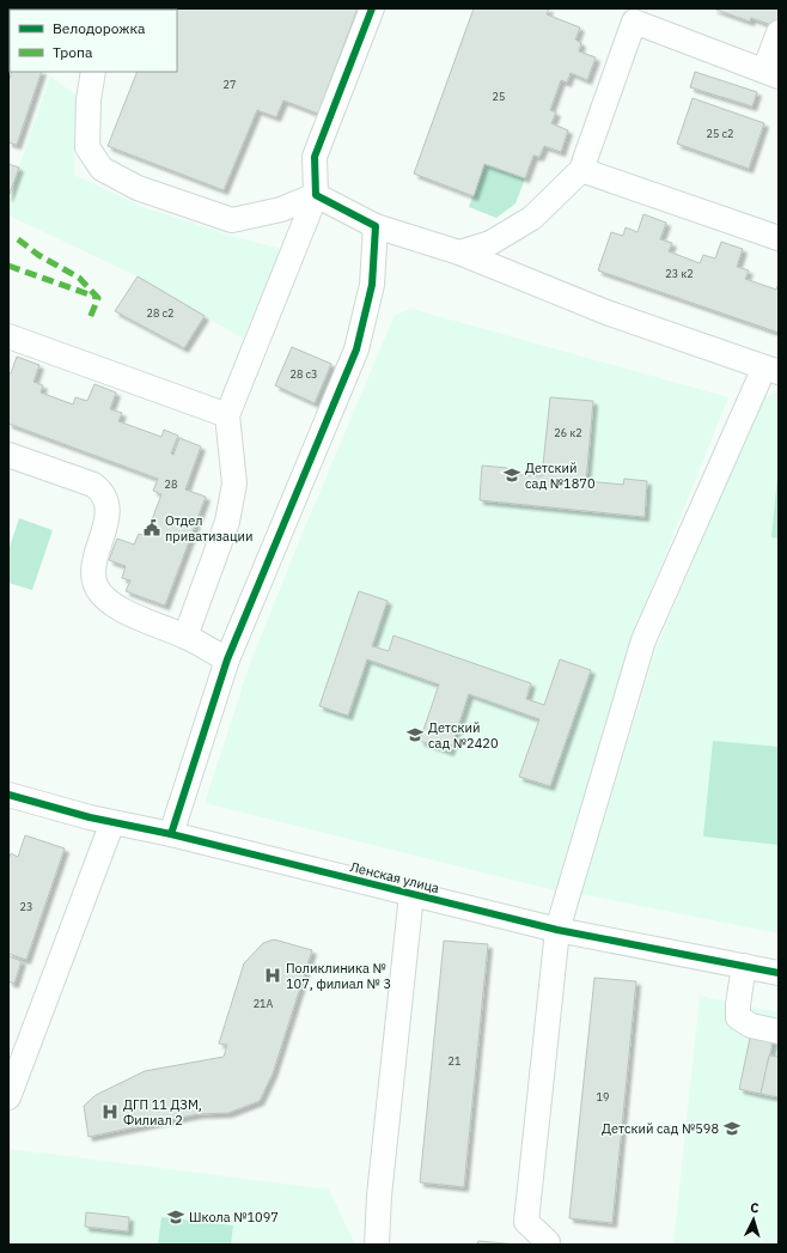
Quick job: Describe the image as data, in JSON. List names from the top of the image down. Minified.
{"streets":{"street":["Ленская улица"]},"places":{"school or university":["Детский сад №1870","Детский сад №2420","Детский сад №598","Школа №1097"],"public building":["Отдел приватизации"],"hospital":["Поликлиника № 107, филиал № 3","ДГП 11 ДЗМ, Филиал 2"]},"house_numbers":["27","25","25 с2","23 к2","28 с2","28 с3","26 к2","28","23","21А","21","19"],"legend":["Велодорожка","Тропа"],"north":"top"}
